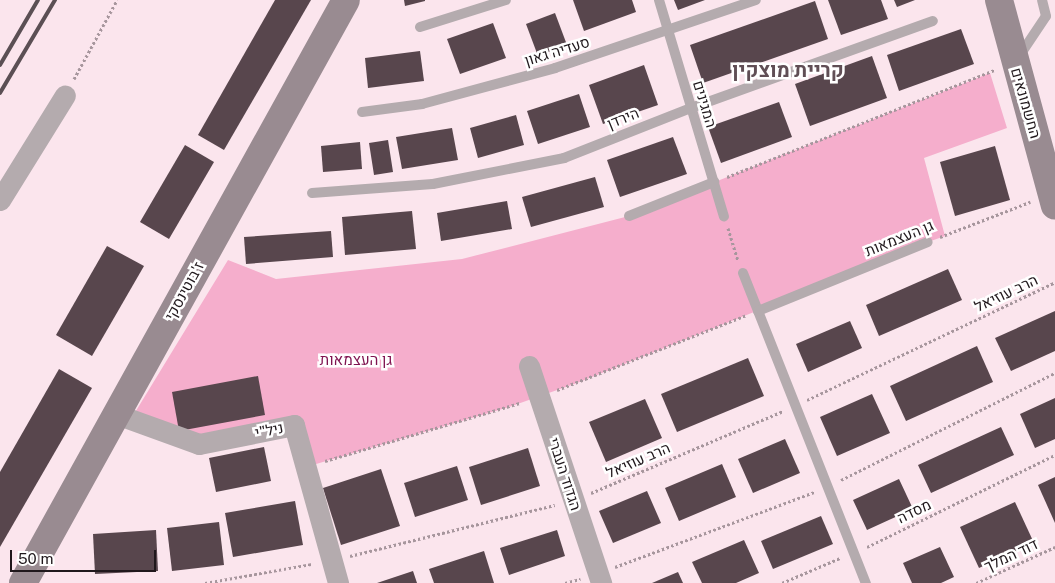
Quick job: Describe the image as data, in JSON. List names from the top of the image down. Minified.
{"streets":{"street":["החשמונאים","ז'בוטינסקי","ניל\"י","הגדוד העברי"],"lane":["סעדיה גאון","המגינים","הירדן","גן העצמאות"],"path":["הרב עוזיאל","מסדה","דוד המלך"]},"crossings":[["סעדיה גאון","המגינים"],["החשמונאים","גן העצמאות"],["המגינים","הירדן"],["ז'בוטינסקי","ניל\"י"],["הרב עוזיאל","ניל\"י"],["הרב עוזיאל","הגדוד העברי"]],"districts":["קריית מוצקין"],"parks":["גן העצמאות"],"scale_bar":"50 m"}
